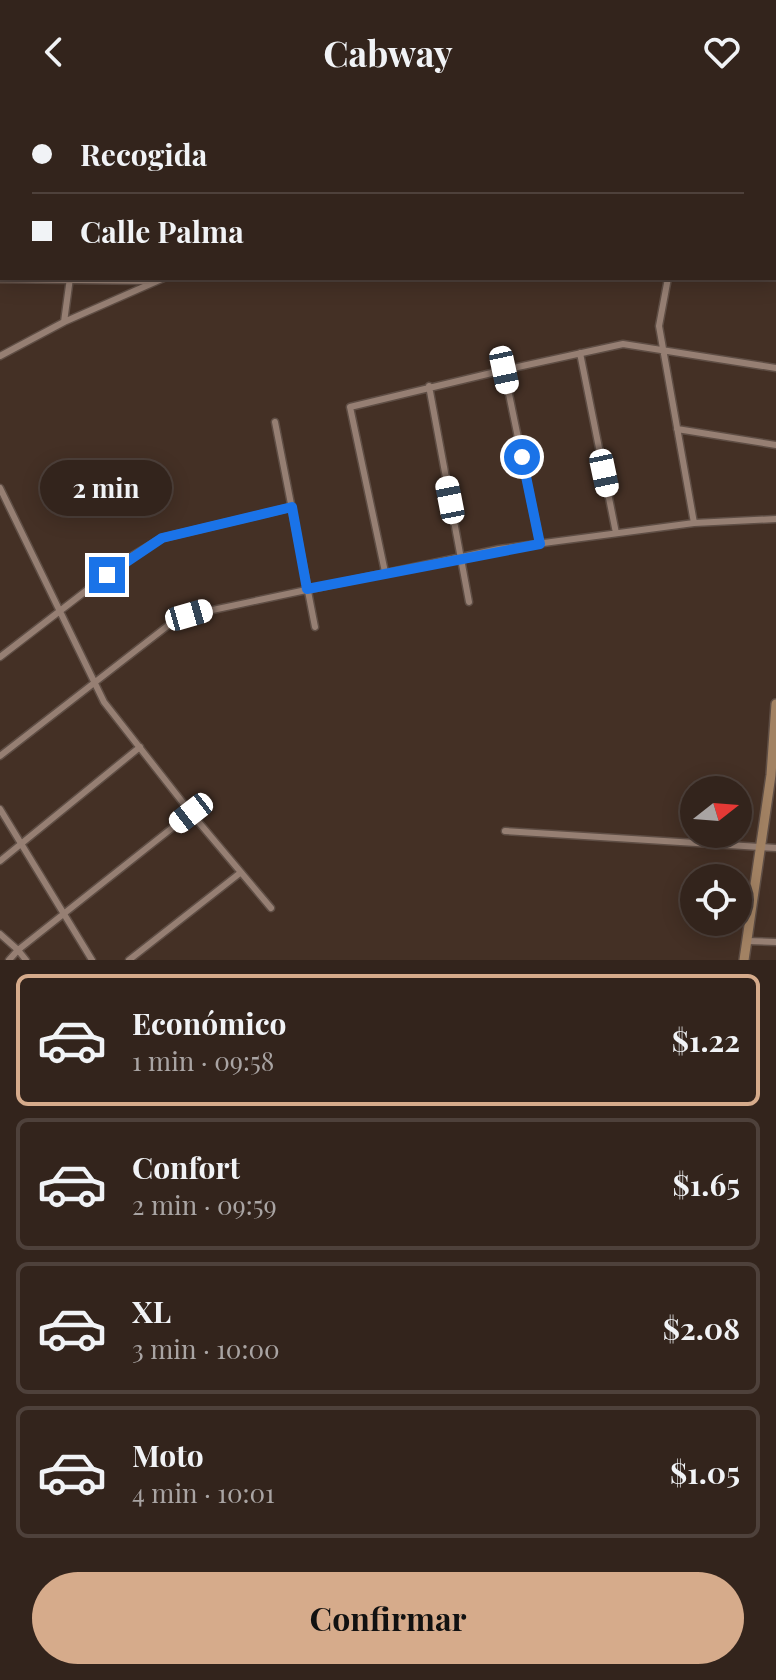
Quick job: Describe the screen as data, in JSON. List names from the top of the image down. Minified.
{"north":"right","page":{"header":"Cabway","banner":["Recogida","Calle Palma"],"bubble":"2 min","list":[{"name":"Económico","note":"1 min · 09:58","value":"$1.22"},{"name":"Confort","note":"2 min · 09:59","value":"$1.65"},{"name":"XL","note":"3 min · 10:00","value":"$2.08"},{"name":"Moto","note":"4 min · 10:01","value":"$1.05"}],"buttons":"Confirmar"}}
